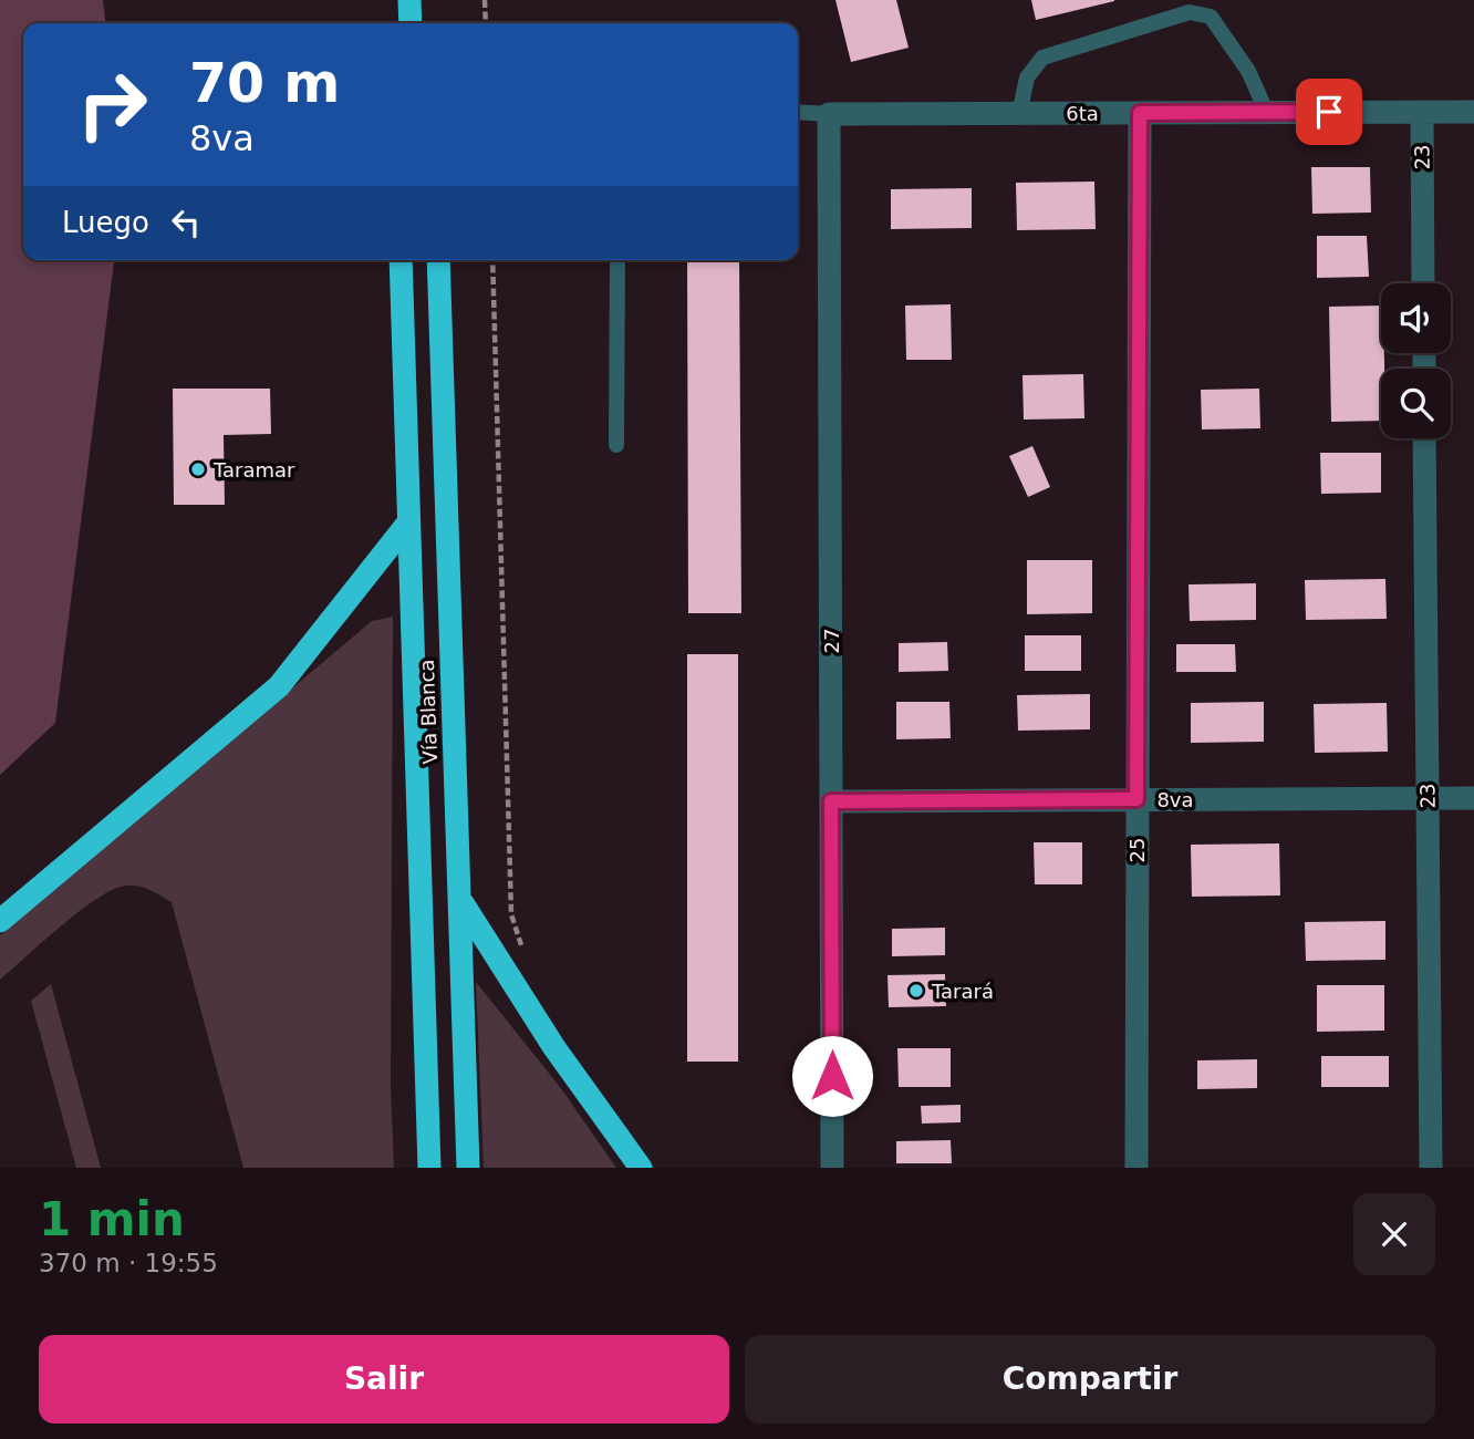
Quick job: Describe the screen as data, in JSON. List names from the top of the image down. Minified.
{"streets":{"highway":["Vía Blanca"],"street":["6ta","23","27","8va","25"]},"crossings":[["6ta","23"],["6ta","27"],["6ta","25"],["23","8va"],["27","8va"],["8va","25"]],"places":["Taramar","Tarará"],"page":{"turn":["70 m","8va"],"then":"Luego","heading":["1 min","370 m · 19:55"],"buttons":["Salir","Compartir"]}}
